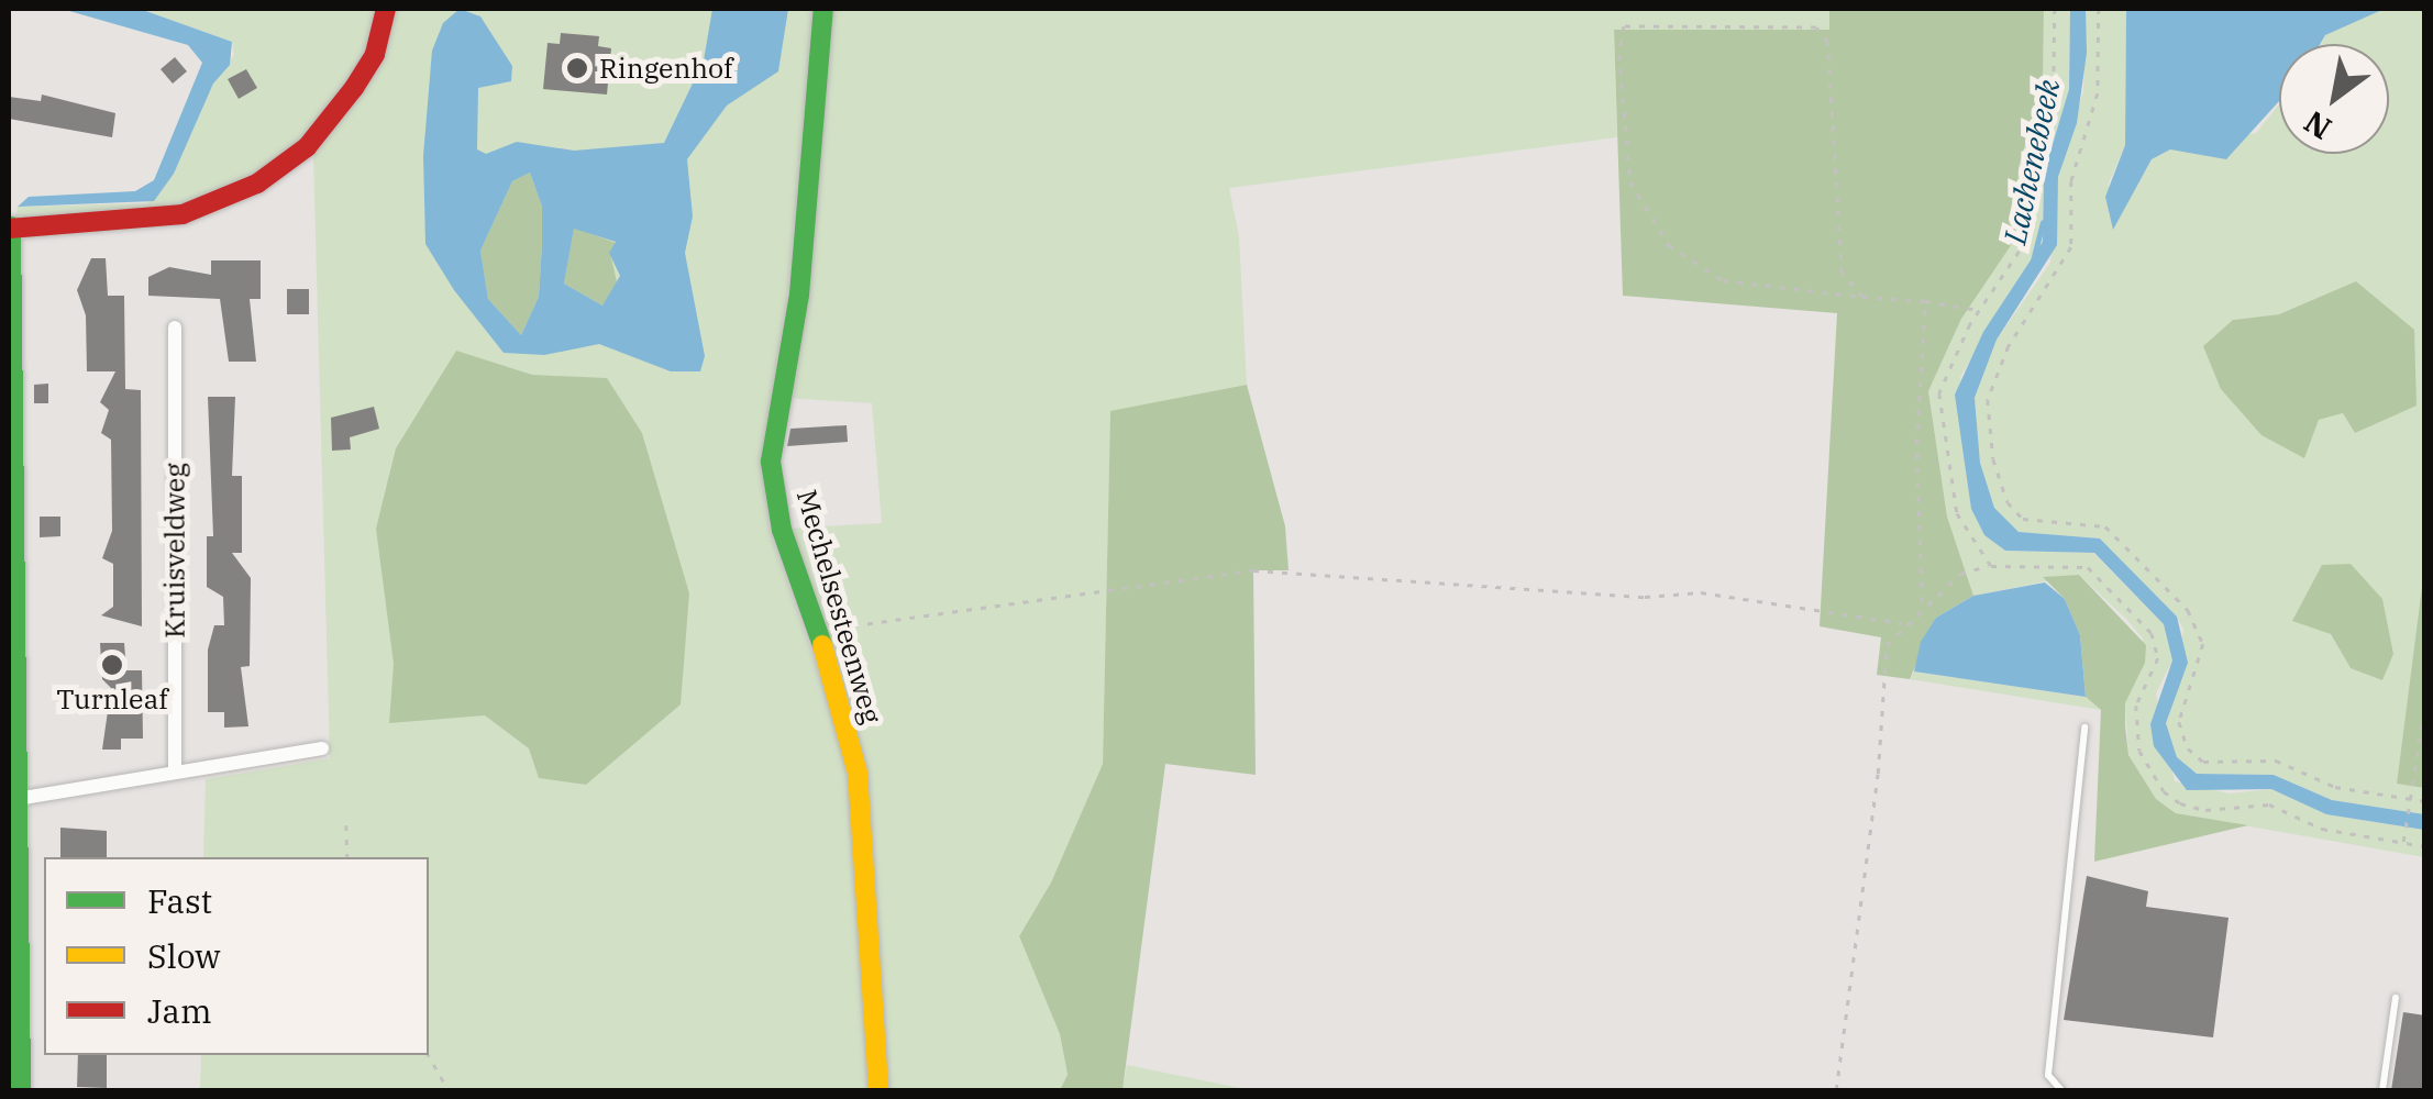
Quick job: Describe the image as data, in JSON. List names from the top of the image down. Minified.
{"streets":{"street":["Kruisveldweg","Mechelsesteenweg"]},"water":["Lachenebeek"],"places":["Ringenhof","Turnleaf"],"legend":["Fast","Slow","Jam"],"north":"bottom left"}
